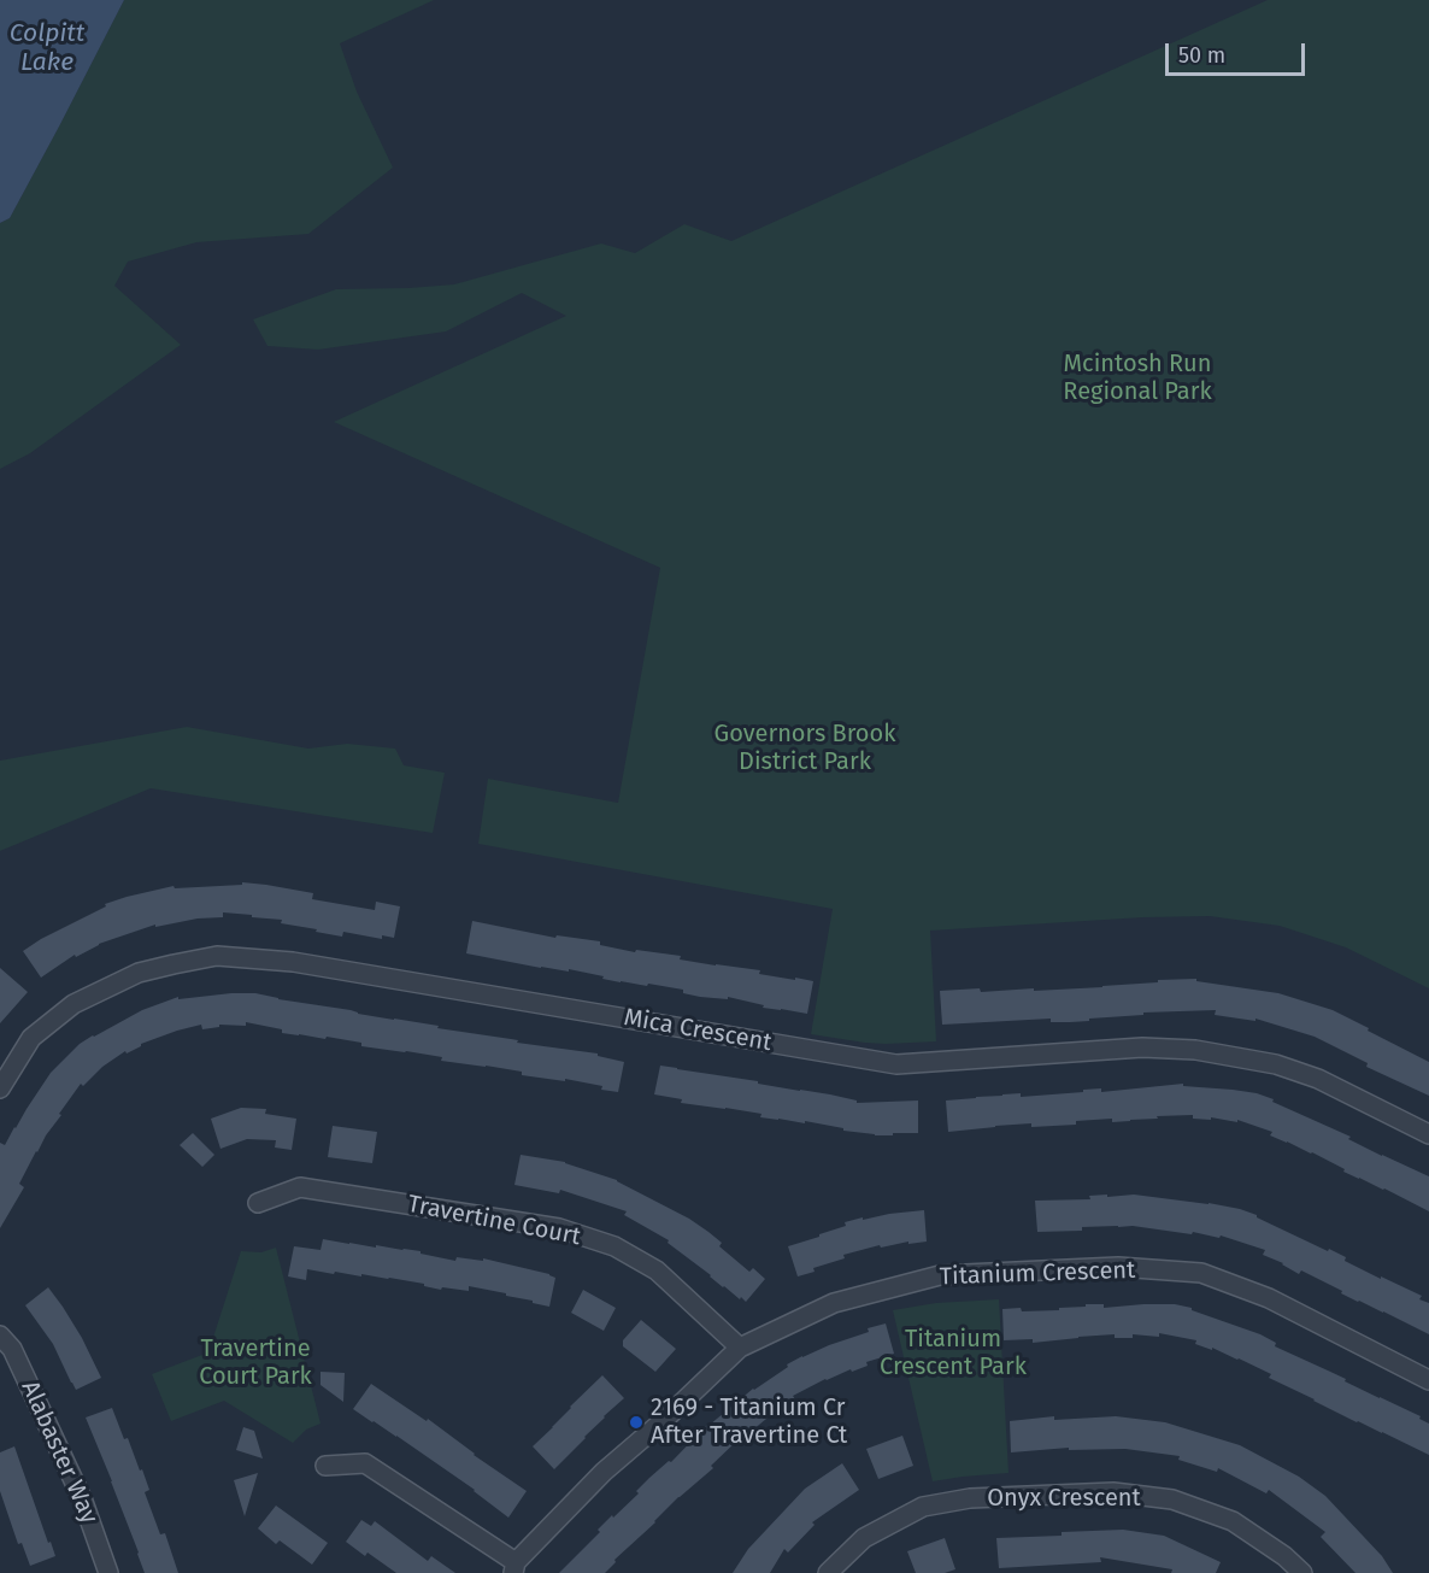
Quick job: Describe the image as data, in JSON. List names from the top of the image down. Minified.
{"streets":{"street":["Mica Crescent","Travertine Court","Titanium Crescent","Alabaster Way","Onyx Crescent"]},"crossings":[["Travertine Court","Titanium Crescent"]],"water":["Colpitt Lake"],"parks":["Mcintosh Run Regional Park","Governors Brook District Park","Titanium Crescent Park","Travertine Court Park"],"places":["2169 - Titanium Cr After Travertine Ct"],"scale_bar":"50 m"}
